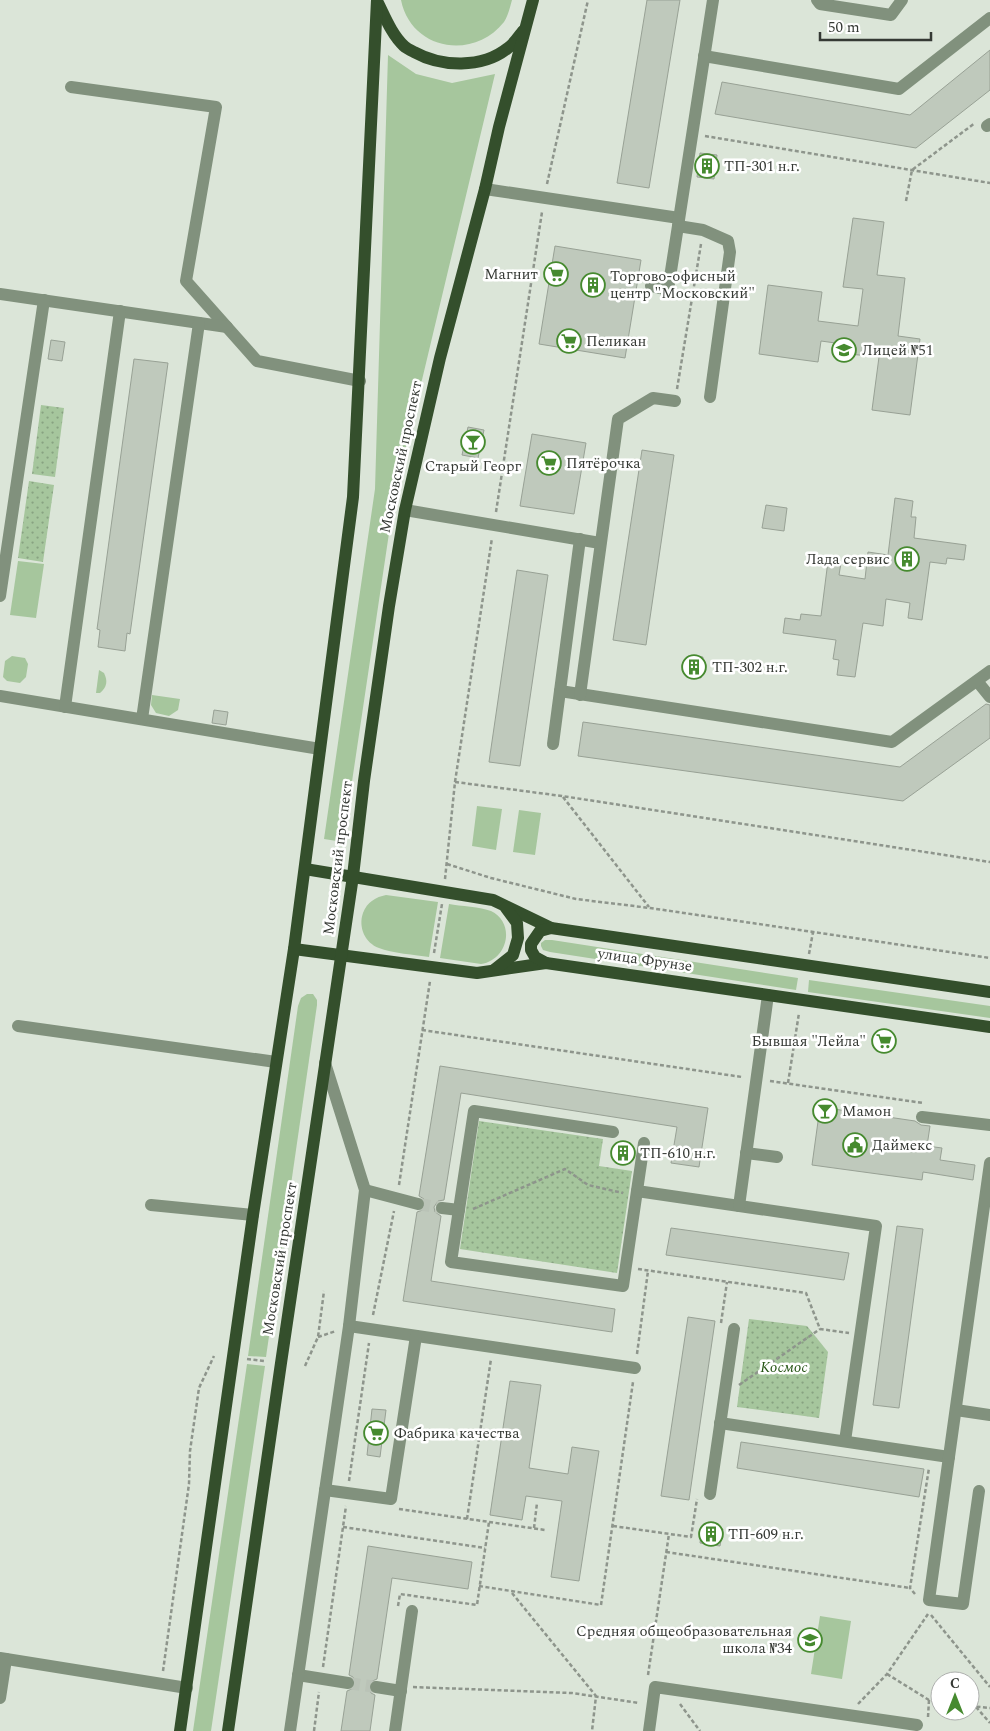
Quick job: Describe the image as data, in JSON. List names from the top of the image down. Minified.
{"streets":{"main road":["Московский проспект","улица Фрунзе"]},"crossings":[["Московский проспект","улица Фрунзе"]],"parks":["Космос"],"places":{"building":["ТП-301 н.г.","Торгово-офисный центр \"Московский\"","Лада сервис","ТП-302 н.г.","ТП-610 н.г.","ТП-609 н.г."],"supermarket":["Магнит","Пеликан","Пятёрочка","Бывшая \"Лейла\"","Фабрика качества"],"school or university":["Лицей №51","Средняя общеобразовательная школа №34"],"bar":["Старый Георг","Мамон"],"public building":["Даймекс"]},"scale_bar":"50 m","north":"top"}
